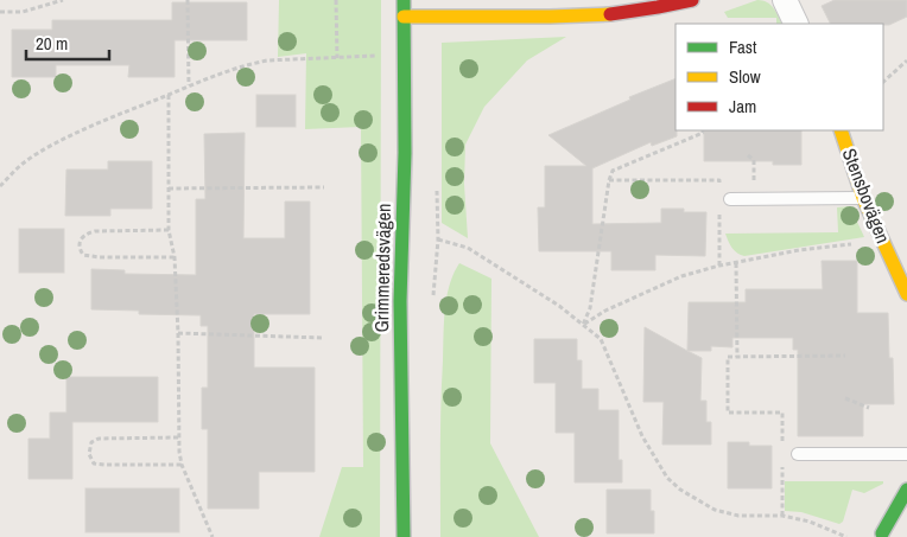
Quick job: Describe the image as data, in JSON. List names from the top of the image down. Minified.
{"streets":{"street":["Stensbovägen","Grimmeredsvägen"]},"legend":["Fast","Slow","Jam"],"scale_bar":"20 m"}
